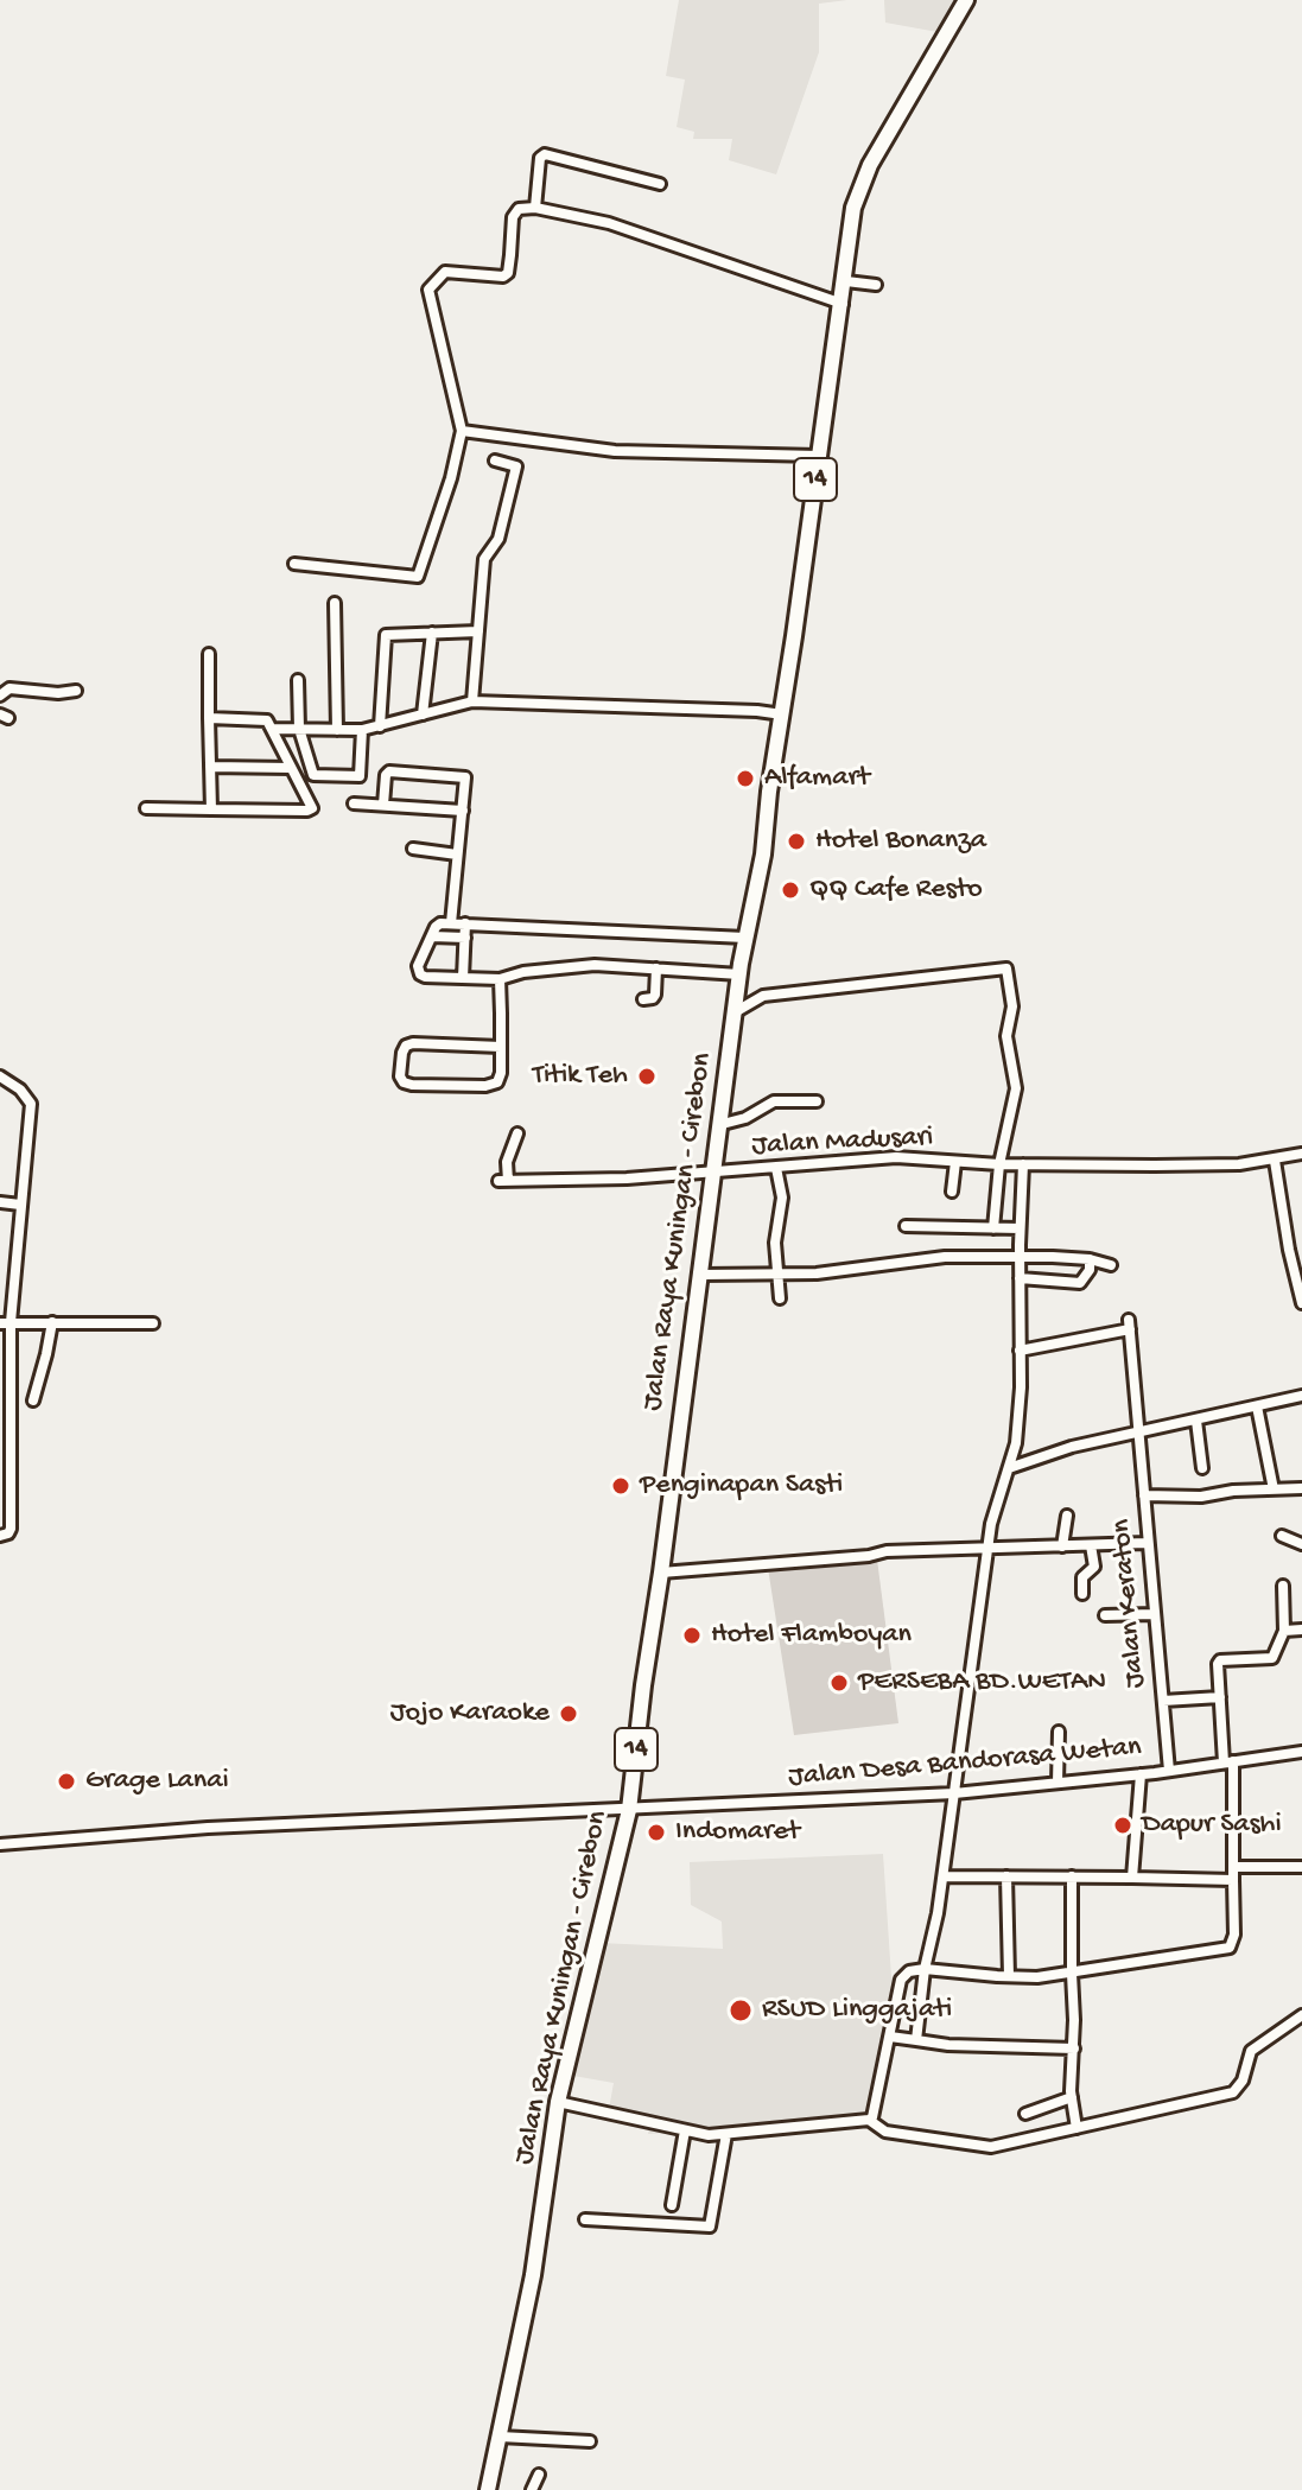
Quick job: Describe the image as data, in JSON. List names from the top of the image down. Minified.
{"streets":{"highway":["14","Jalan Raya Kuningan - Cirebon"],"street":["Jalan Madusari","Jalan Keraton","Jalan Desa Bandorasa Wetan"]},"crossings":[["Jalan Madusari","Jalan Raya Kuningan - Cirebon"],["Jalan Raya Kuningan - Cirebon","Jalan Desa Bandorasa Wetan"],["Jalan Keraton","Jalan Desa Bandorasa Wetan"]],"places":["Alfamart","Hotel Bonanza","QQ Cafe Resto","Titik Teh","Penginapan Sasti","Hotel Flamboyan","PERSEBA BD.WETAN","Jojo Karaoke","Grage Lanai","Dapur Sashi","Indomaret","RSUD Linggajati"]}
